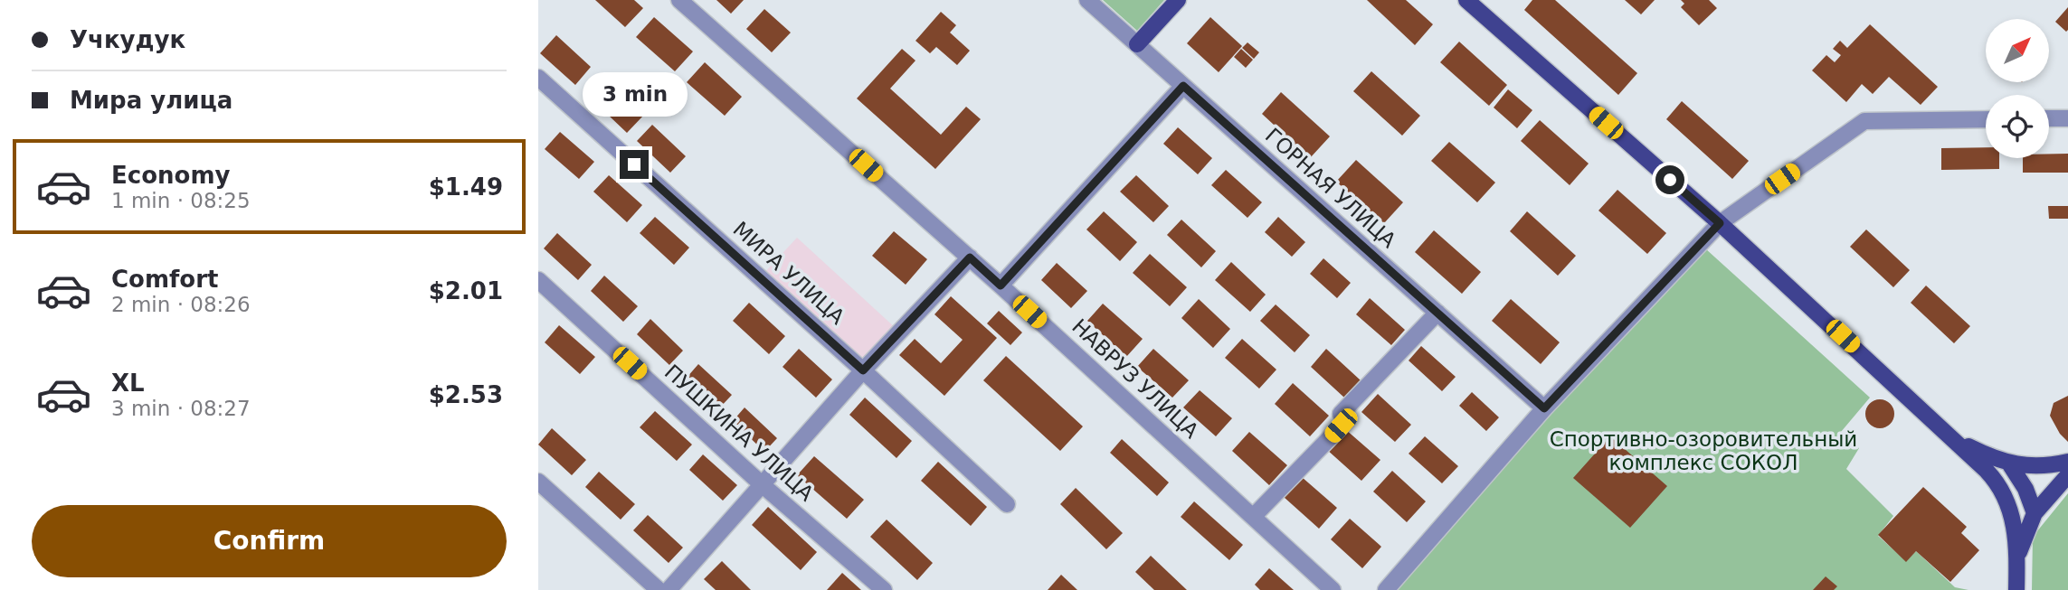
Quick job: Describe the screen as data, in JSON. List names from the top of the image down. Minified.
{"streets":{"street":["ГОРНАЯ УЛИЦА","МИРА УЛИЦА","НАВРУЗ УЛИЦА","ПУШКИНА УЛИЦА"]},"parks":["Спортивно-озоровительный комплекс СОКОЛ"],"north":"top right","page":{"banner":["Учкудук","Мира улица"],"bubble":"3 min","list":[{"name":"Economy","note":"1 min · 08:25","value":"$1.49"},{"name":"Comfort","note":"2 min · 08:26","value":"$2.01"},{"name":"XL","note":"3 min · 08:27","value":"$2.53"}],"buttons":"Confirm"}}
